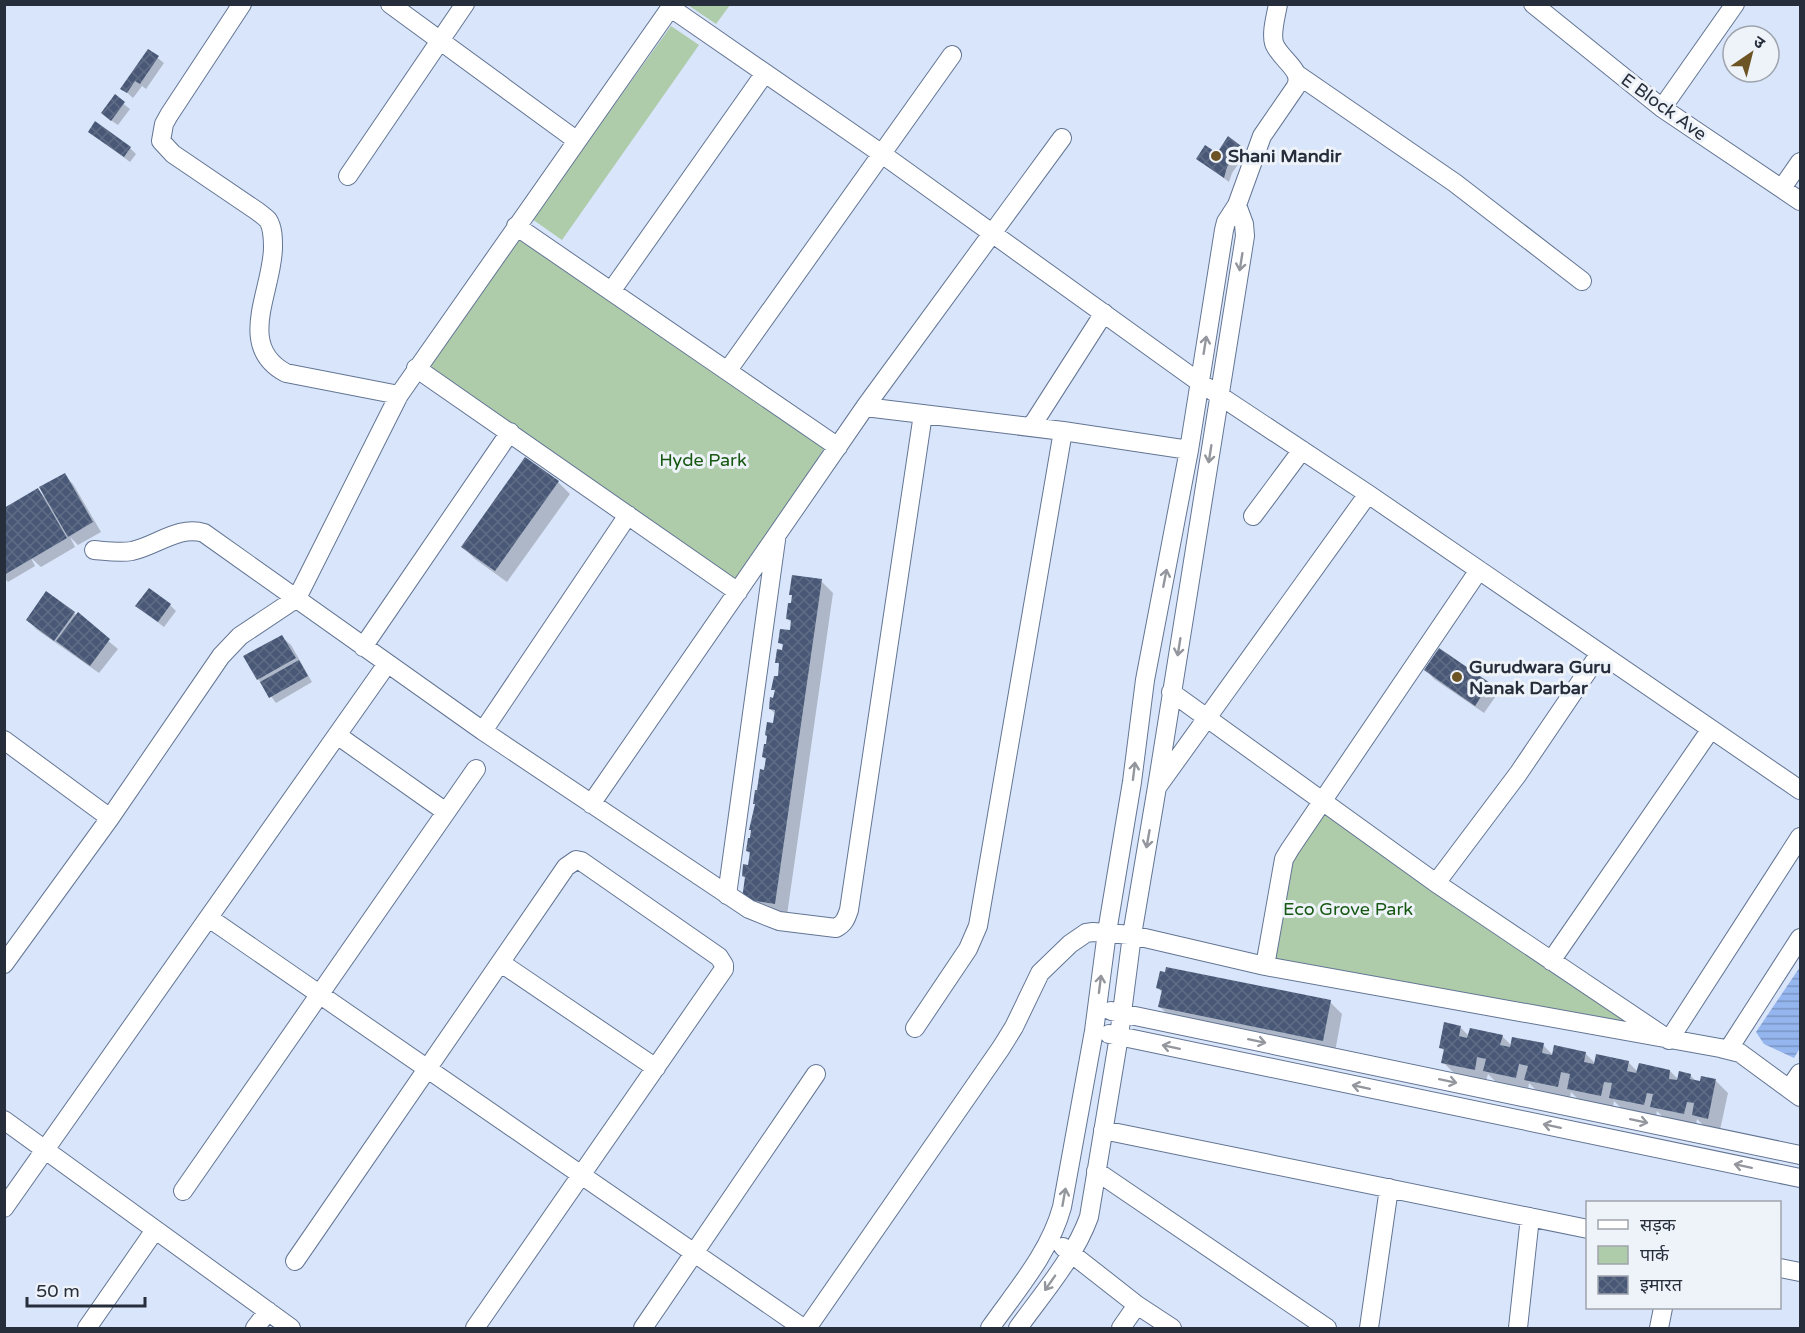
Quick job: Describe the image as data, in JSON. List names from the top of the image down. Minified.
{"streets":{"street":["E Block Ave"]},"parks":["Hyde Park","Eco Grove Park"],"places":["Shani Mandir","Gurudwara Guru Nanak Darbar"],"legend":["सड़क","पार्क","इमारत"],"scale_bar":"50 m","north":"top right"}
